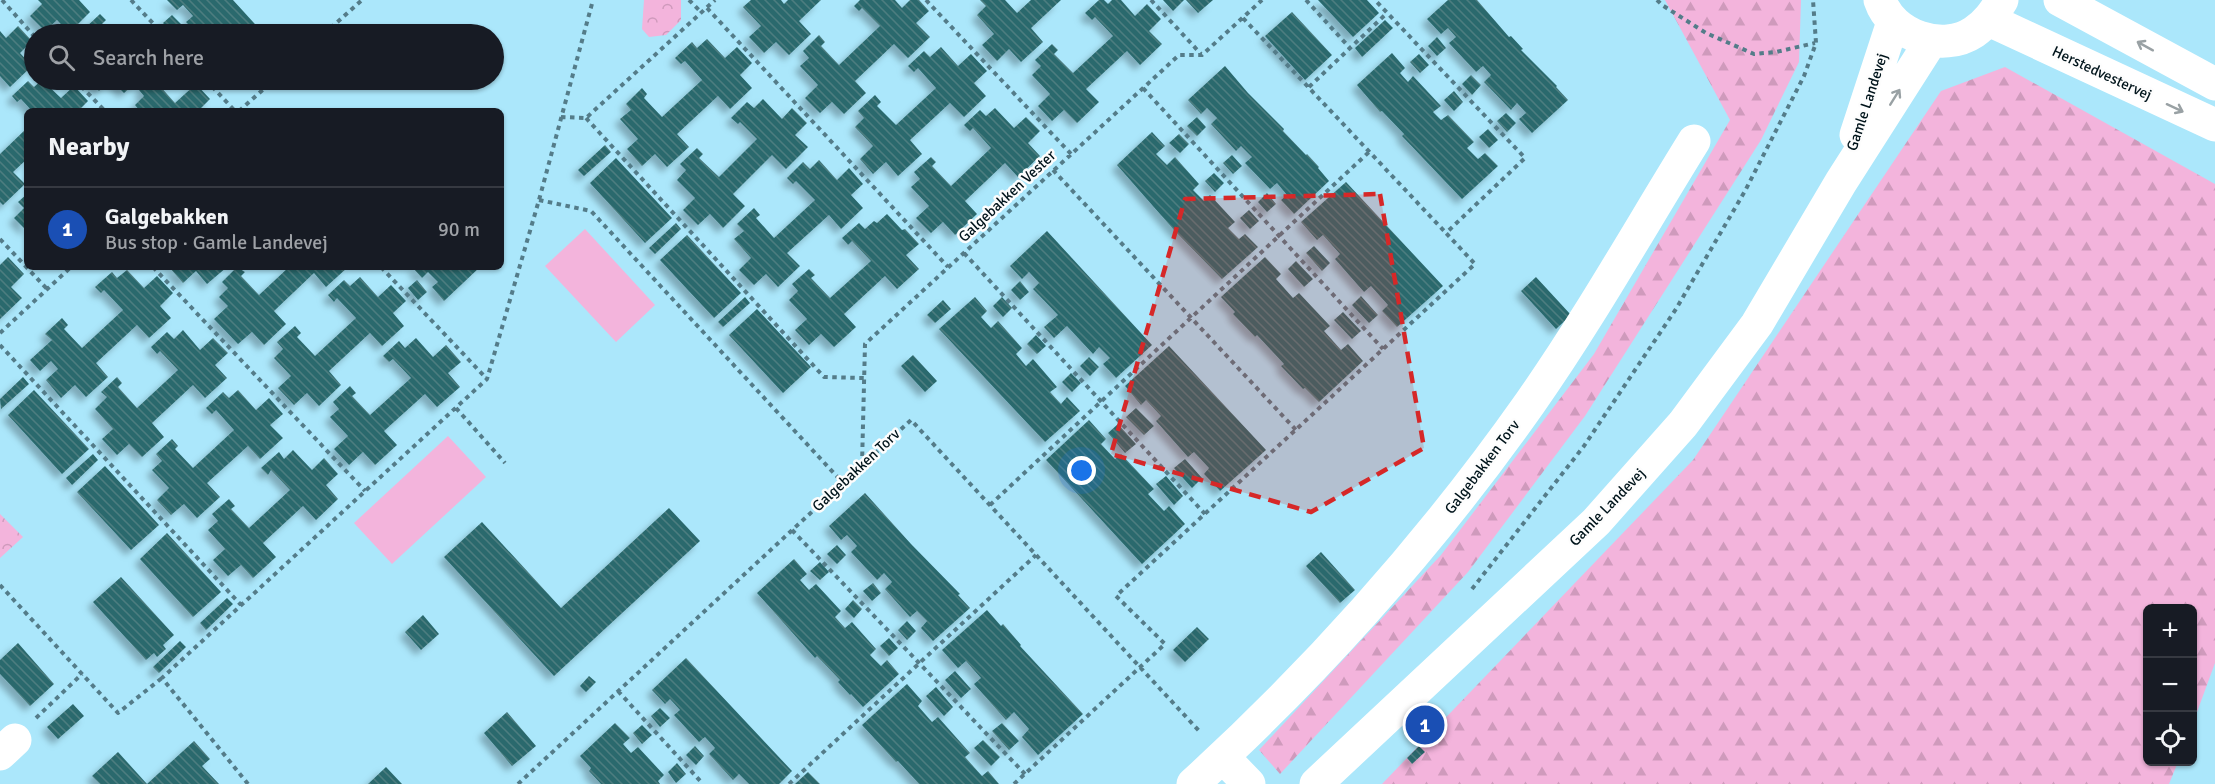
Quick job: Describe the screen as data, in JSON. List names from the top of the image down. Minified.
{"streets":{"street":["Herstedvestervej","Gamle Landevej","Galgebakken Torv"],"path":["Galgebakken Vester"]},"crossings":[["Galgebakken Vester","Galgebakken Torv"]],"page":{"search":"Search here","heading":"Nearby","list":[{"mark":"1","name":"Galgebakken","note":"Bus stop · Gamle Landevej","value":"90 m"}],"map_buttons":["+","−"],"pins":"1"}}
